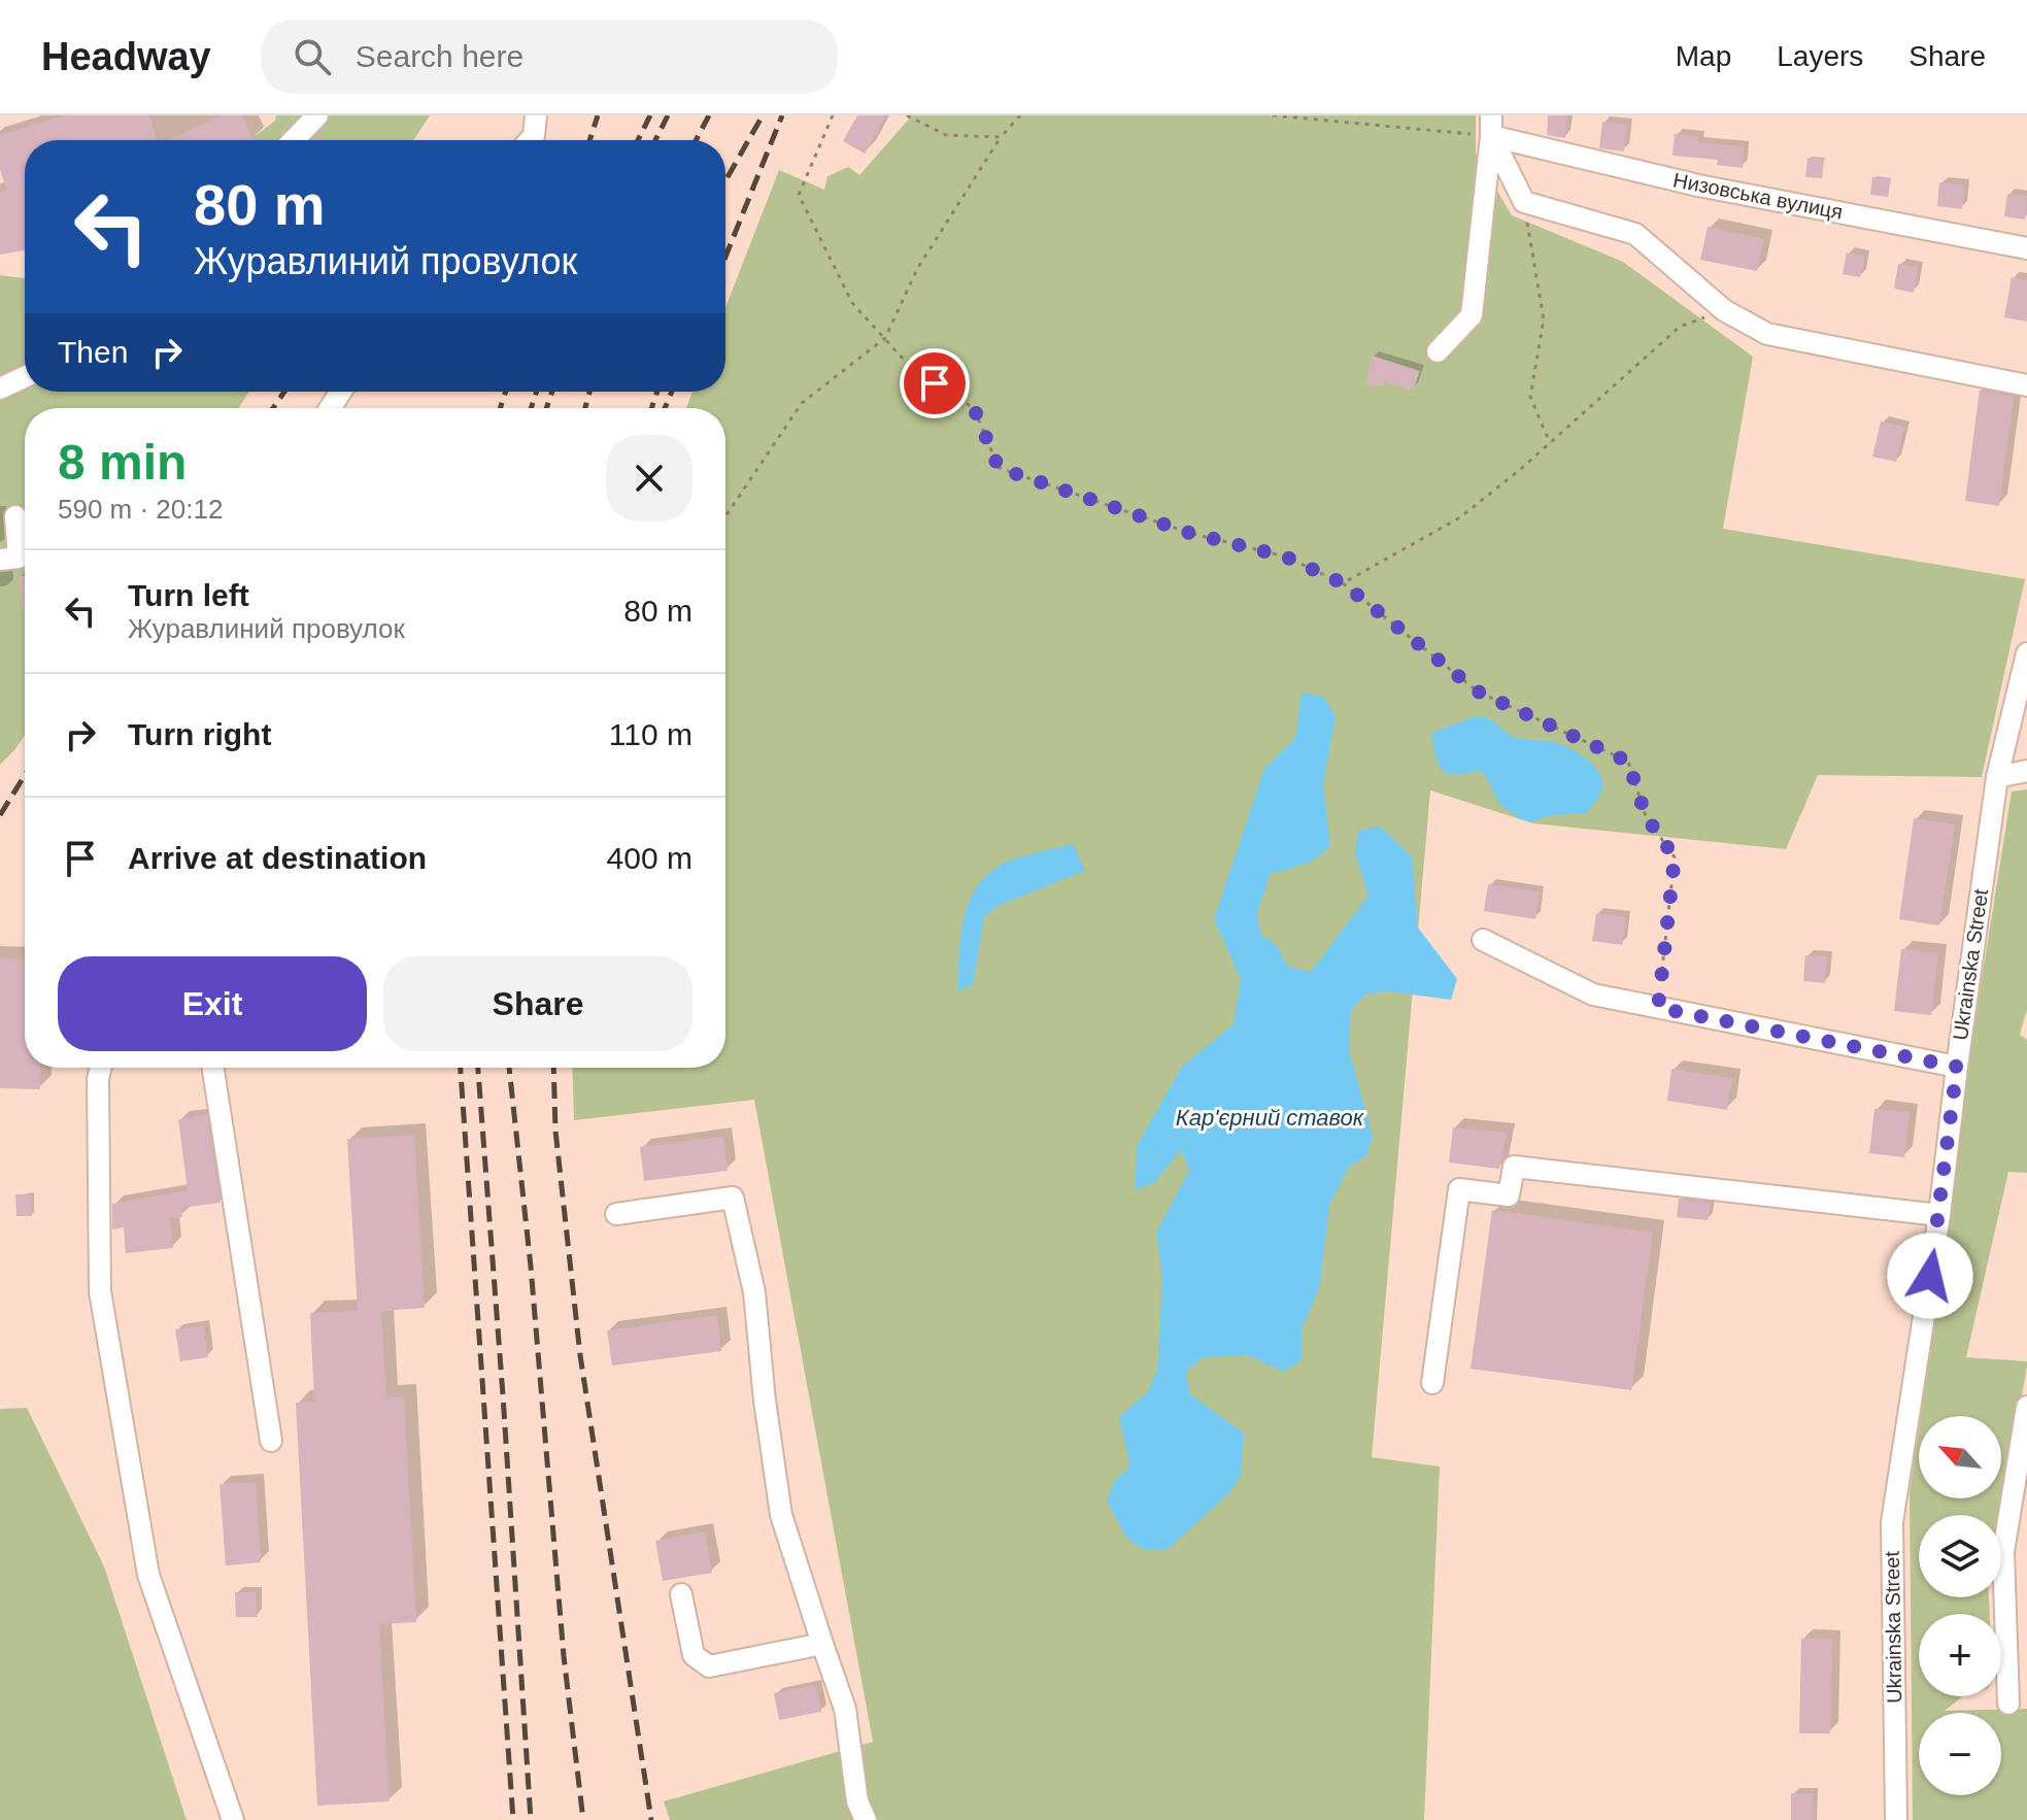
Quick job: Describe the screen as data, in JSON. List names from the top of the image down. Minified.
{"streets":{"street":["Низовська вулиця","Ukrainska Street"]},"water":["Кар'єрний ставок"],"north":"top left","page":{"header":"Headway","search":"Search here","nav":["Map","Layers","Share"],"turn":["80 m","Журавлиний провулок"],"then":"Then","heading":["8 min","590 m · 20:12"],"list":[{"name":"Turn left","note":"Журавлиний провулок","value":"80 m"},{"name":"Turn right","value":"110 m"},{"name":"Arrive at destination","value":"400 m"}],"buttons":["Exit","Share"],"map_buttons":["+","−"]}}
